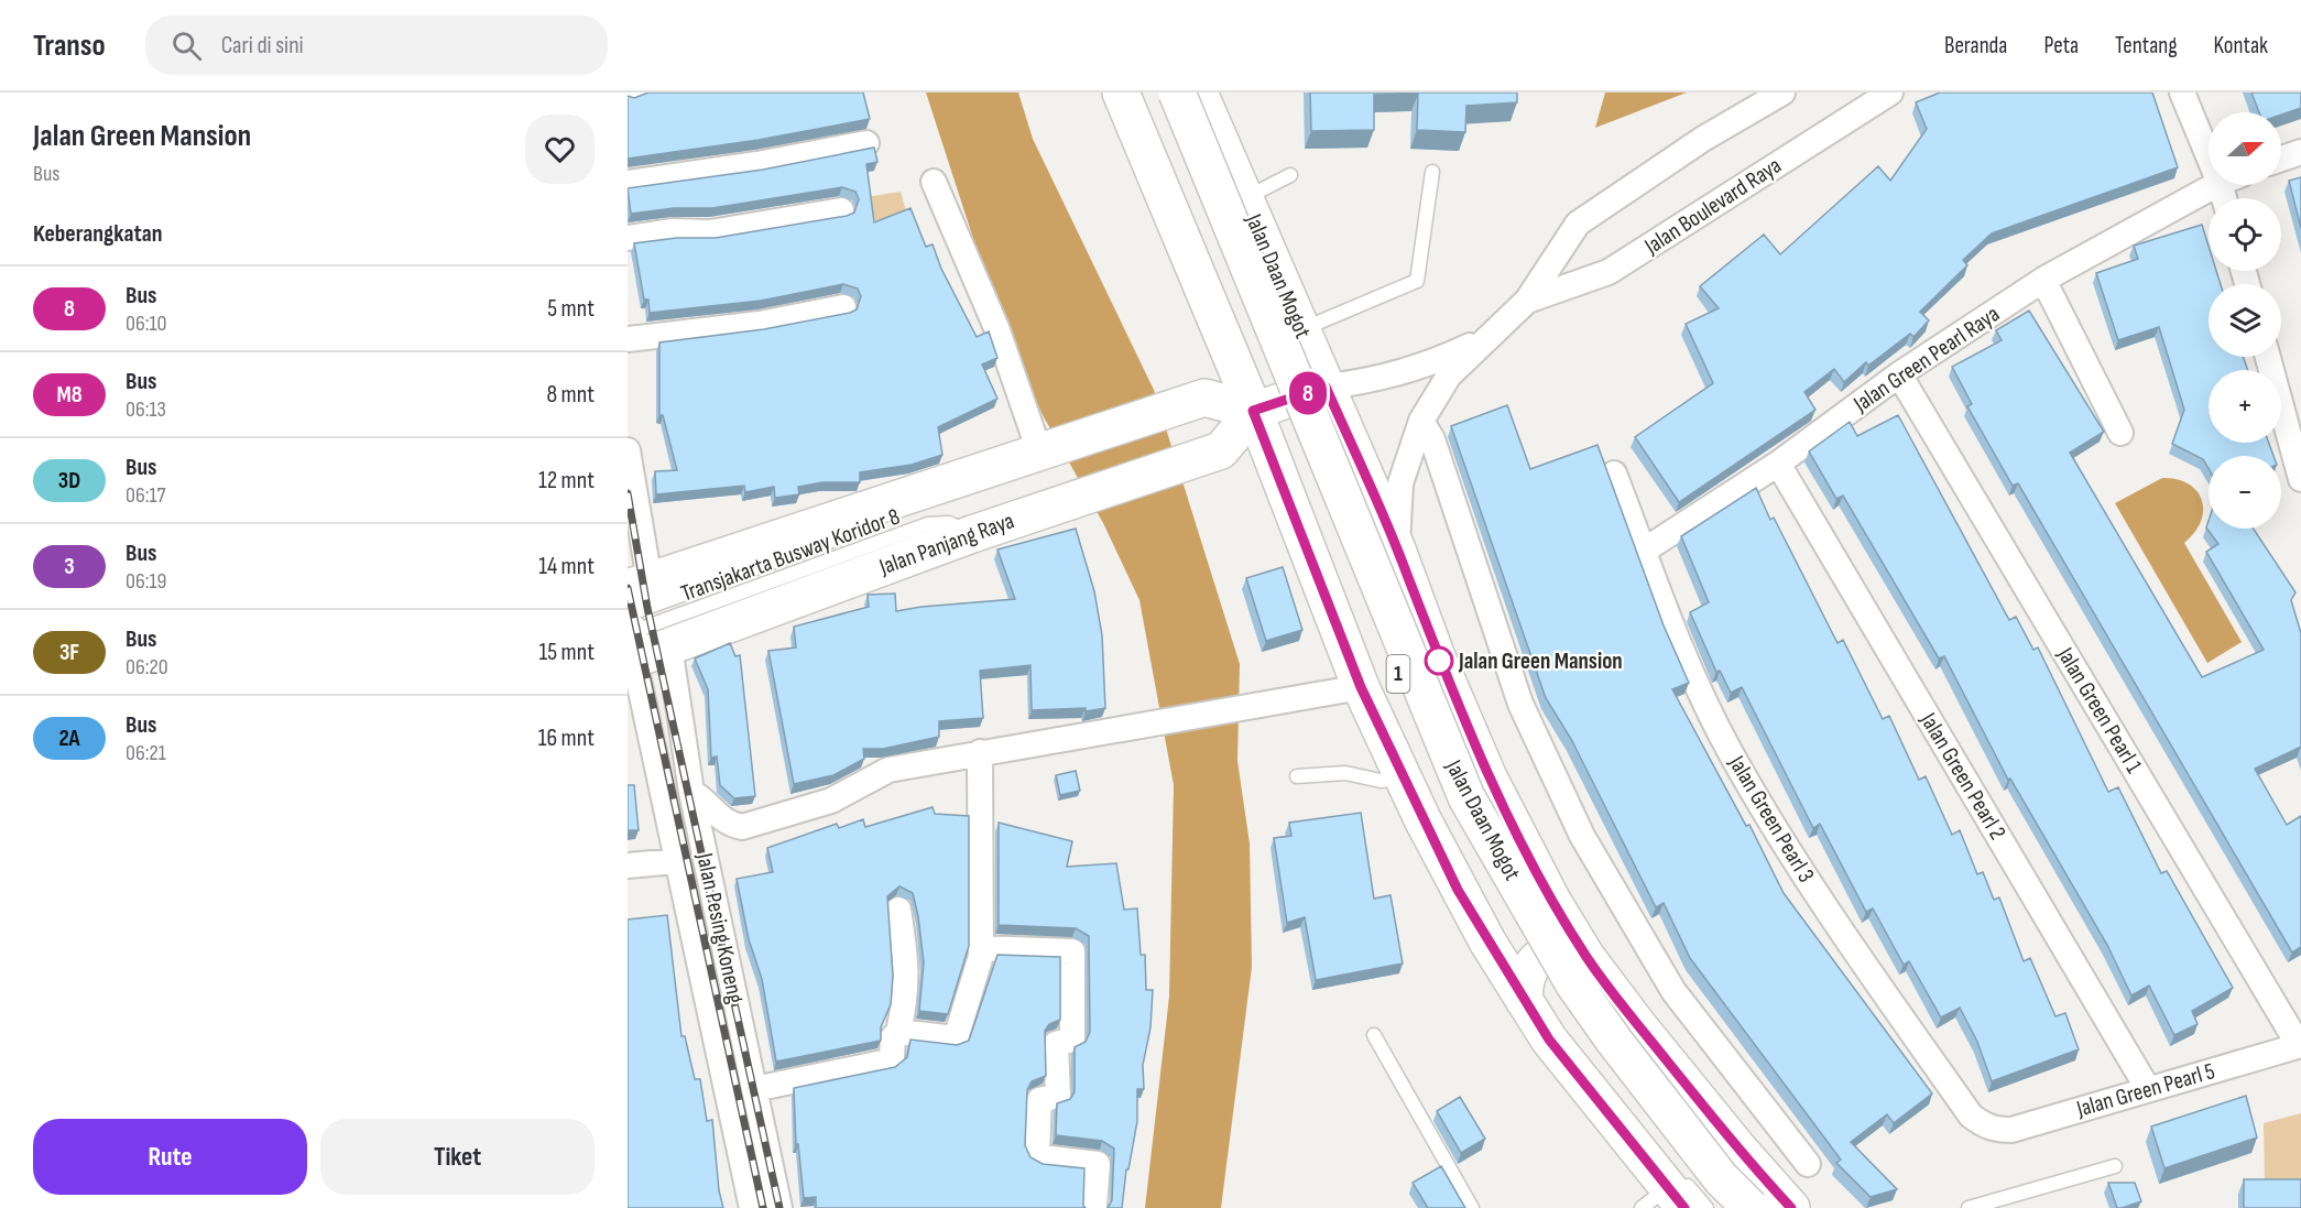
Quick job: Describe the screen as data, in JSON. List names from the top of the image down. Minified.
{"streets":{"main road":["Jalan Daan Mogot","Jalan Panjang Raya","1"],"street":["Jalan Boulevard Raya","Jalan Green Pearl Raya","Jalan Green Pearl 1","Jalan Green Pearl 2","Jalan Green Pearl 3","Jalan Pesing Koneng","Jalan Green Pearl 5"],"lane":["Transjakarta Busway Koridor 8"]},"crossings":[["Jalan Boulevard Raya","Jalan Daan Mogot"],["Jalan Green Pearl Raya","Jalan Green Pearl 1"],["Jalan Green Pearl Raya","Jalan Green Pearl 2"],["Jalan Green Pearl Raya","Jalan Green Pearl 3"],["Jalan Panjang Raya","Transjakarta Busway Koridor 8"],["Jalan Panjang Raya","1"],["Jalan Panjang Raya","Jalan Pesing Koneng"],["Jalan Green Pearl 1","Jalan Green Pearl 5"],["Jalan Green Pearl 2","Jalan Green Pearl 5"],["Jalan Green Pearl 3","Jalan Green Pearl 5"]],"places":["Jalan Green Mansion"],"lines":["bus line 8"],"north":"right","page":{"header":"Transo","search":"Cari di sini","nav":["Beranda","Peta","Tentang","Kontak"],"heading":[["Jalan Green Mansion","Bus"],"Keberangkatan"],"on_map":"8","map_buttons":["+","−"],"list":[{"mark":"8","name":"Bus","note":"06:10","value":"5 mnt"},{"mark":"M8","name":"Bus","note":"06:13","value":"8 mnt"},{"mark":"3D","name":"Bus","note":"06:17","value":"12 mnt"},{"mark":"3","name":"Bus","note":"06:19","value":"14 mnt"},{"mark":"3F","name":"Bus","note":"06:20","value":"15 mnt"},{"mark":"2A","name":"Bus","note":"06:21","value":"16 mnt"}],"buttons":["Rute","Tiket"]}}
